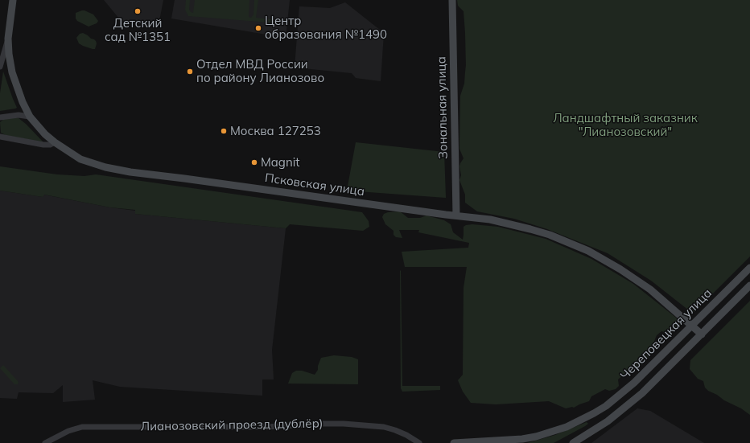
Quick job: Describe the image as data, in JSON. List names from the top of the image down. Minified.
{"streets":{"street":["Зональная улица","Псковская улица","Череповецкая улица","Лианозовский проезд (дублёр)"]},"crossings":[["Зональная улица","Псковская улица"],["Псковская улица","Череповецкая улица"]],"parks":["Ландшафтный заказник \"Лианозовский\""],"places":["Детский сад №1351","Центр образования №1490","Отдел МВД России по району Лианозово","Москва 127253","Magnit"]}
